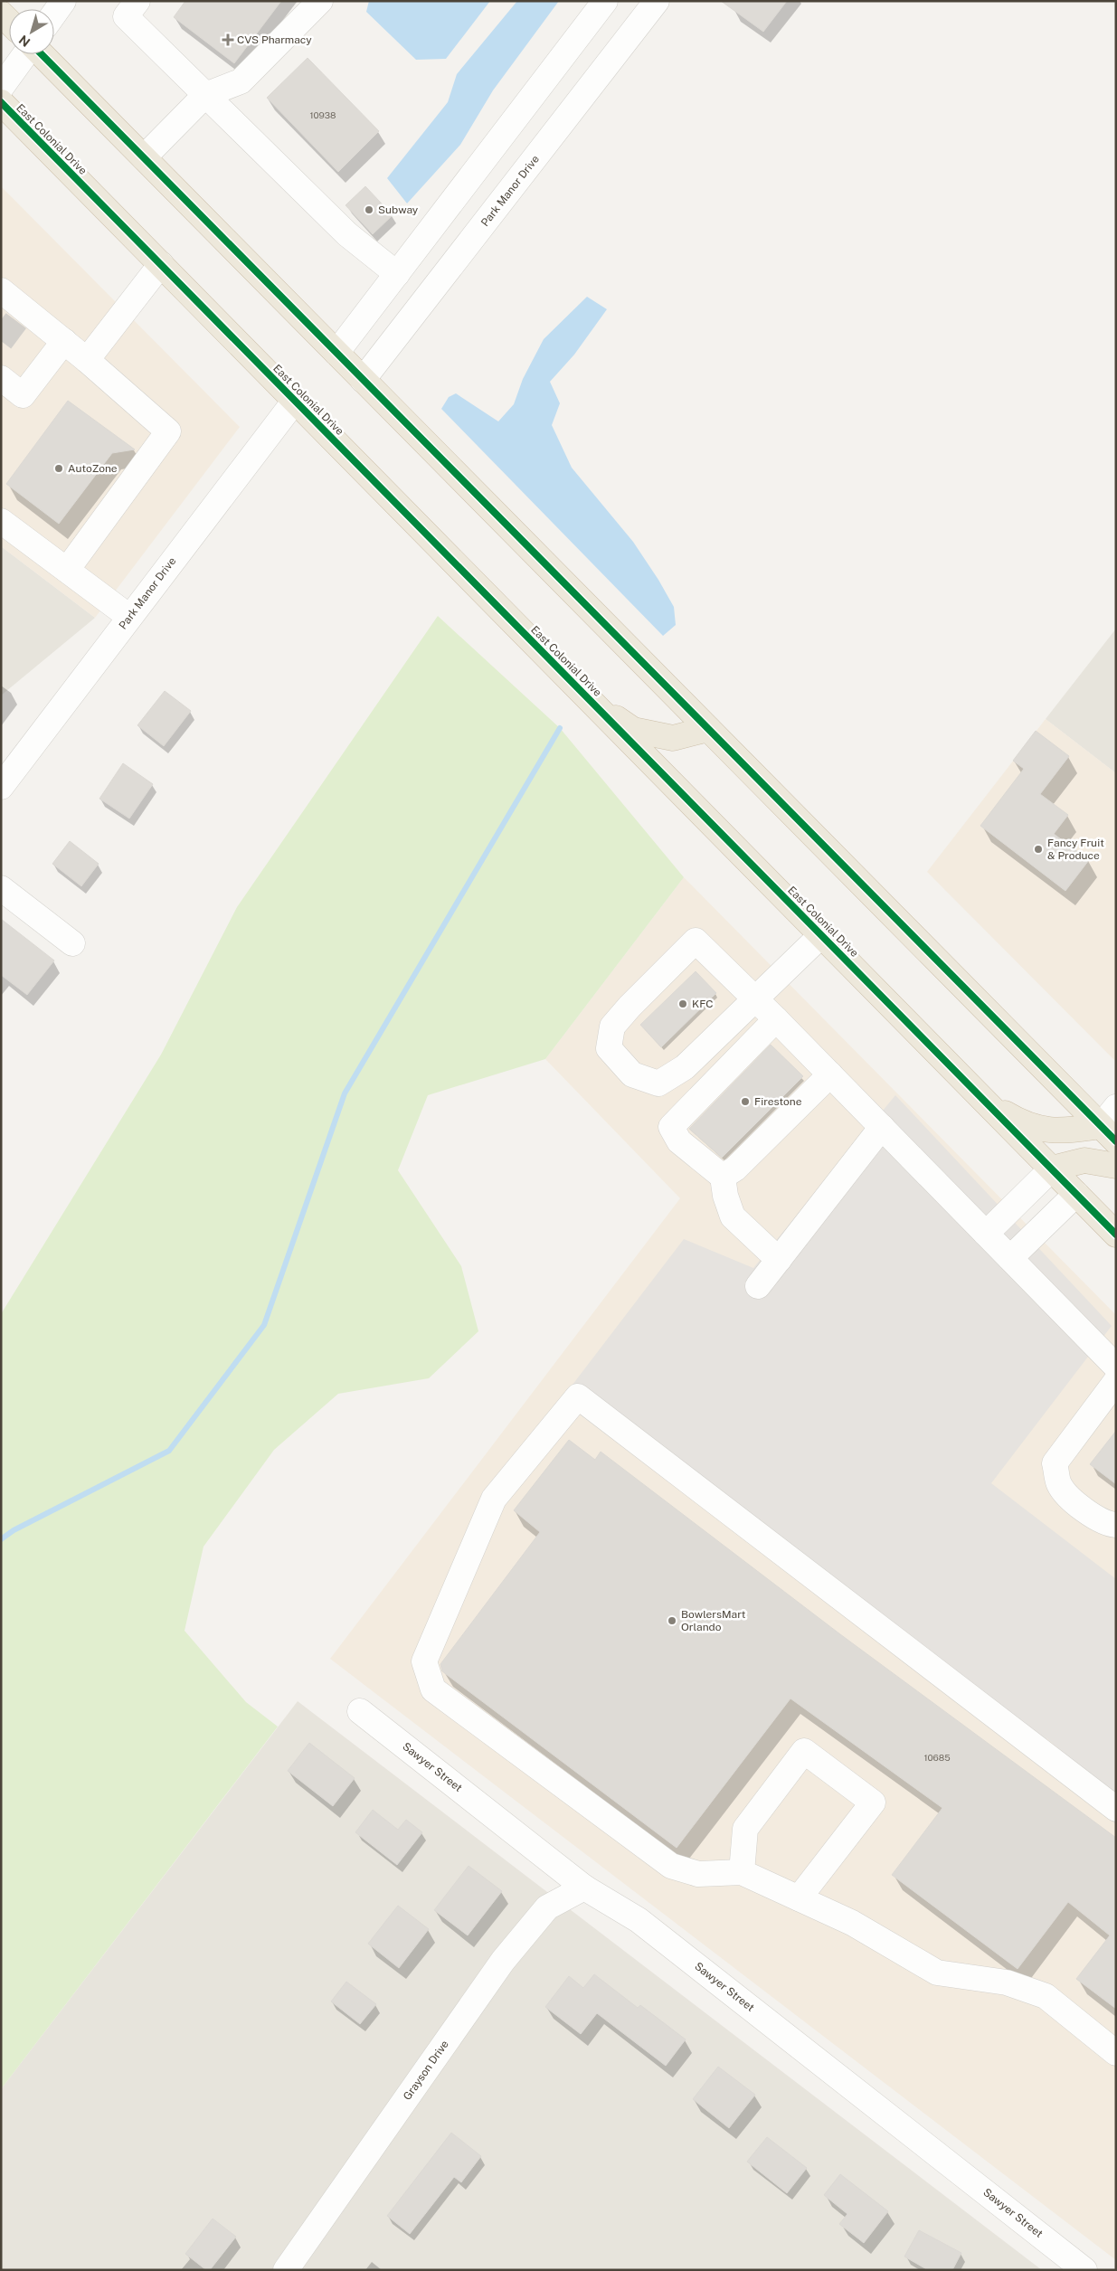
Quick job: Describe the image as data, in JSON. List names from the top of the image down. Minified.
{"streets":{"highway":["East Colonial Drive"],"street":["Park Manor Drive","Sawyer Street","Grayson Drive"]},"crossings":[["East Colonial Drive","Park Manor Drive"],["Sawyer Street","Grayson Drive"]],"places":{"health":["CVS Pharmacy"],"other":["Subway","AutoZone","Fancy Fruit & Produce","KFC","Firestone","BowlersMart Orlando"]},"house_numbers":["10938","10685"],"north":"bottom left"}
